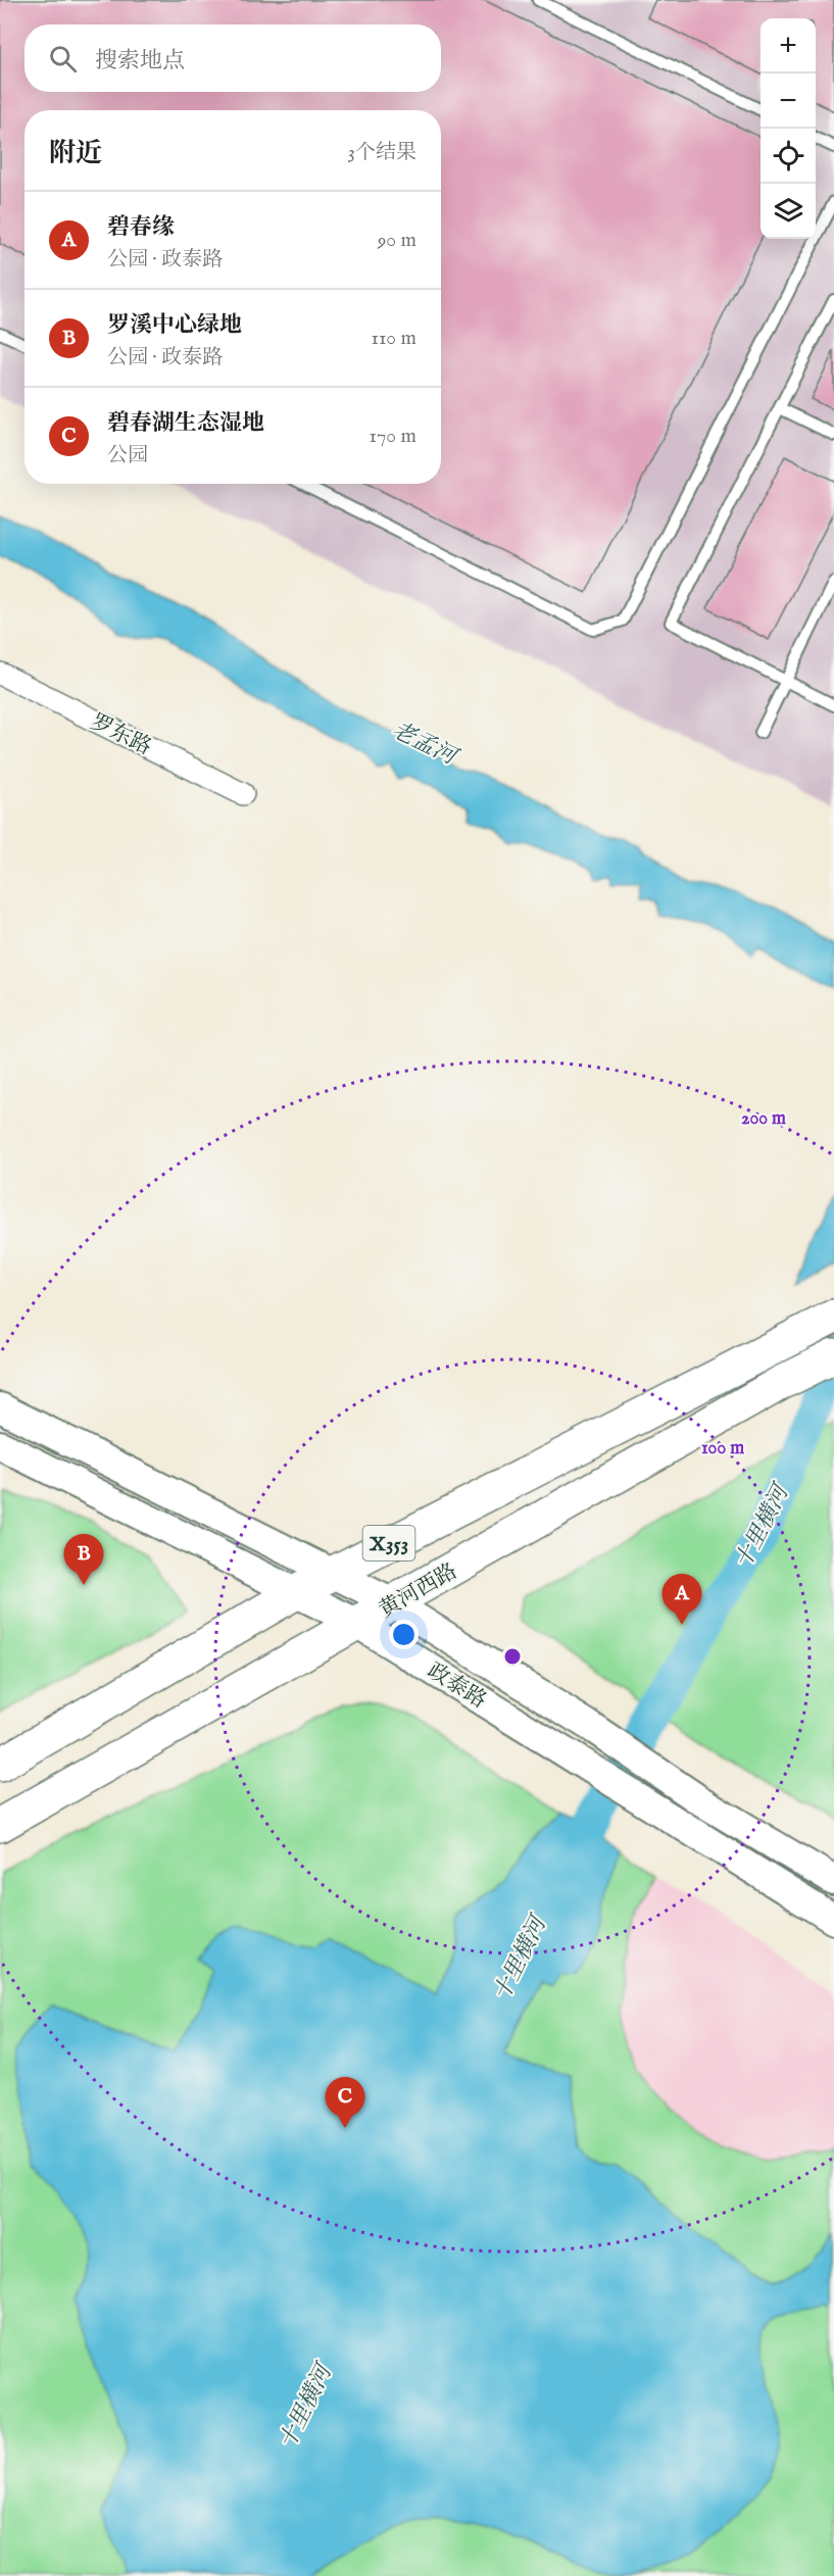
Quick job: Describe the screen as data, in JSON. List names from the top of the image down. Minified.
{"streets":{"main road":["X353","黄河西路","政泰路"],"street":["罗东路"]},"crossings":[["X353","政泰路"],["黄河西路","政泰路"]],"water":["老孟河","十里横河"],"page":{"map_buttons":["+","−"],"search":"搜索地点","heading":["附近","3个结果"],"list":[{"mark":"A","name":"碧春缘","note":"公园 · 政泰路","value":"90 m"},{"mark":"B","name":"罗溪中心绿地","note":"公园 · 政泰路","value":"110 m"},{"mark":"C","name":"碧春湖生态湿地","note":"公园","value":"170 m"}],"pins":["B","A","C"]},"rings":["200 m","100 m"]}
